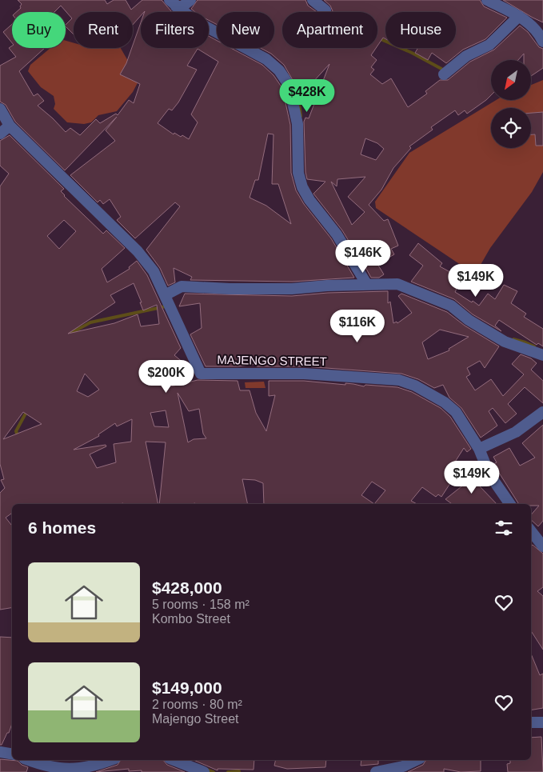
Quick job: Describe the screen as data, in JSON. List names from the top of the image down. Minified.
{"streets":{"street":["MAJENGO STREET"]},"north":"bottom left","page":{"chip":["Buy","Rent","Filters","New","Apartment","House"],"price":["$428K","$146K","$149K","$116K","$200K","$149K"],"heading":"6 homes","list":[{"name":"$428,000","note":"5 rooms · 158 m² · Kombo Street"},{"name":"$149,000","note":"2 rooms · 80 m² · Majengo Street"}]}}
